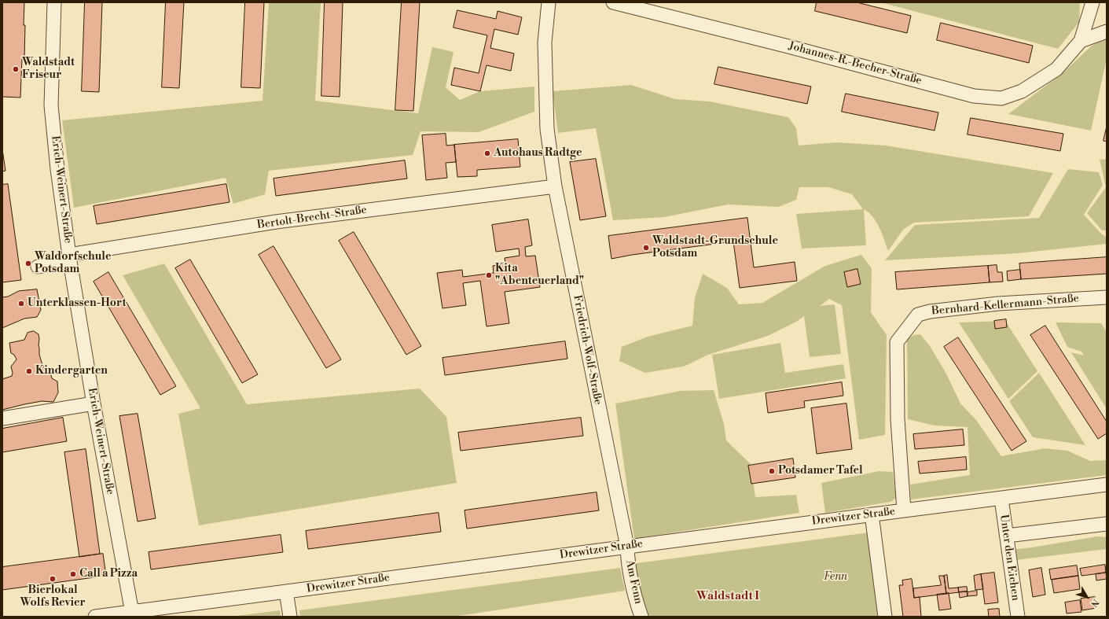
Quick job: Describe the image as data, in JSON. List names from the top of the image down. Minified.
{"streets":{"street":["Johannes-R.-Becher-Straße","Erich-Weinert-Straße","Bertolt-Brecht-Straße","Bernhard-Kellermann-Straße","Friedrich-Wolf-Straße","Drewitzer Straße","Unter den Eichen","Am Fenn"]},"crossings":[["Erich-Weinert-Straße","Bertolt-Brecht-Straße"],["Erich-Weinert-Straße","Drewitzer Straße"],["Bertolt-Brecht-Straße","Friedrich-Wolf-Straße"],["Bernhard-Kellermann-Straße","Drewitzer Straße"],["Friedrich-Wolf-Straße","Drewitzer Straße"],["Friedrich-Wolf-Straße","Am Fenn"],["Drewitzer Straße","Unter den Eichen"],["Drewitzer Straße","Am Fenn"]],"districts":["Waldstadt I"],"parks":["Fenn"],"places":["Waldstadt Friseur","Autohaus Radtge","Waldstadt-Grundschule Potsdam","Waldorfschule Potsdam","Kita \"Abenteuerland\"","Unterklassen-Hort","Kindergarten","Potsdamer Tafel","Call a Pizza","Bierlokal Wolfs Revier"],"north":"bottom right"}
